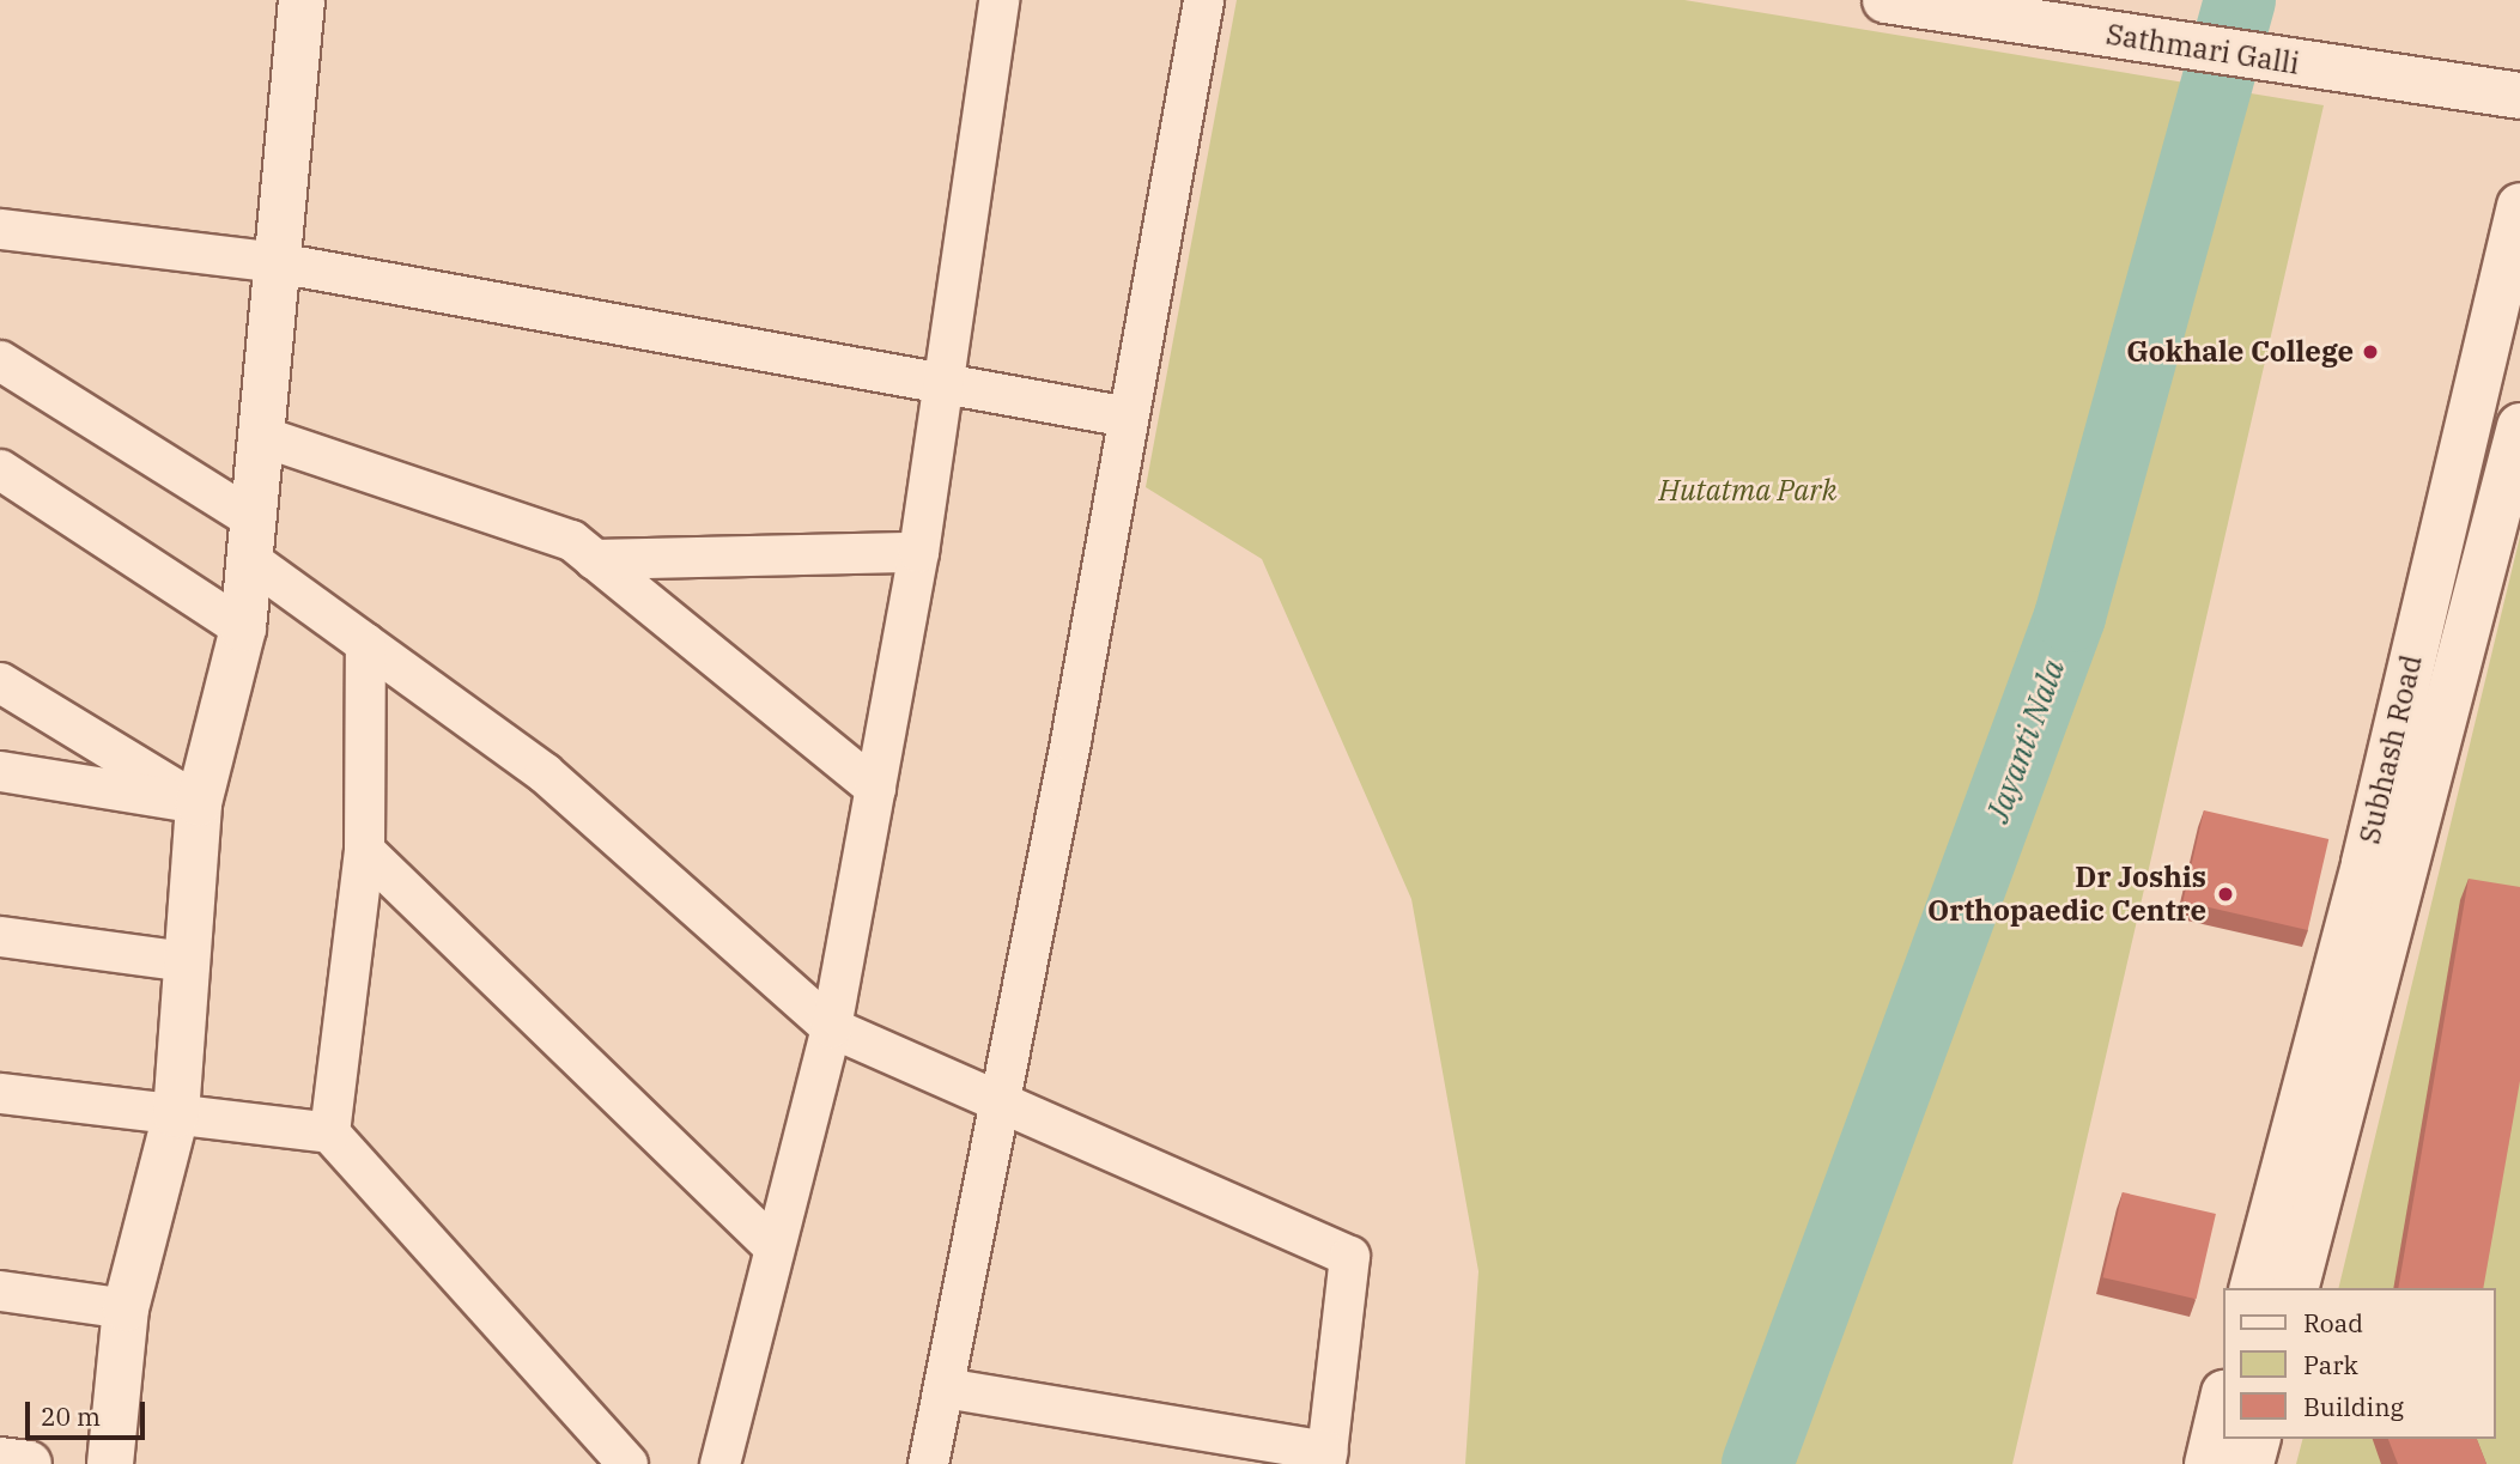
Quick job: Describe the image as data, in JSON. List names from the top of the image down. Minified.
{"streets":{"street":["Sathmari Galli","Subhash Road"]},"water":["Jayanti Nala"],"parks":["Hutatma Park"],"places":["Gokhale College","Dr Joshis Orthopaedic Centre"],"legend":["Road","Park","Building"],"scale_bar":"20 m"}
